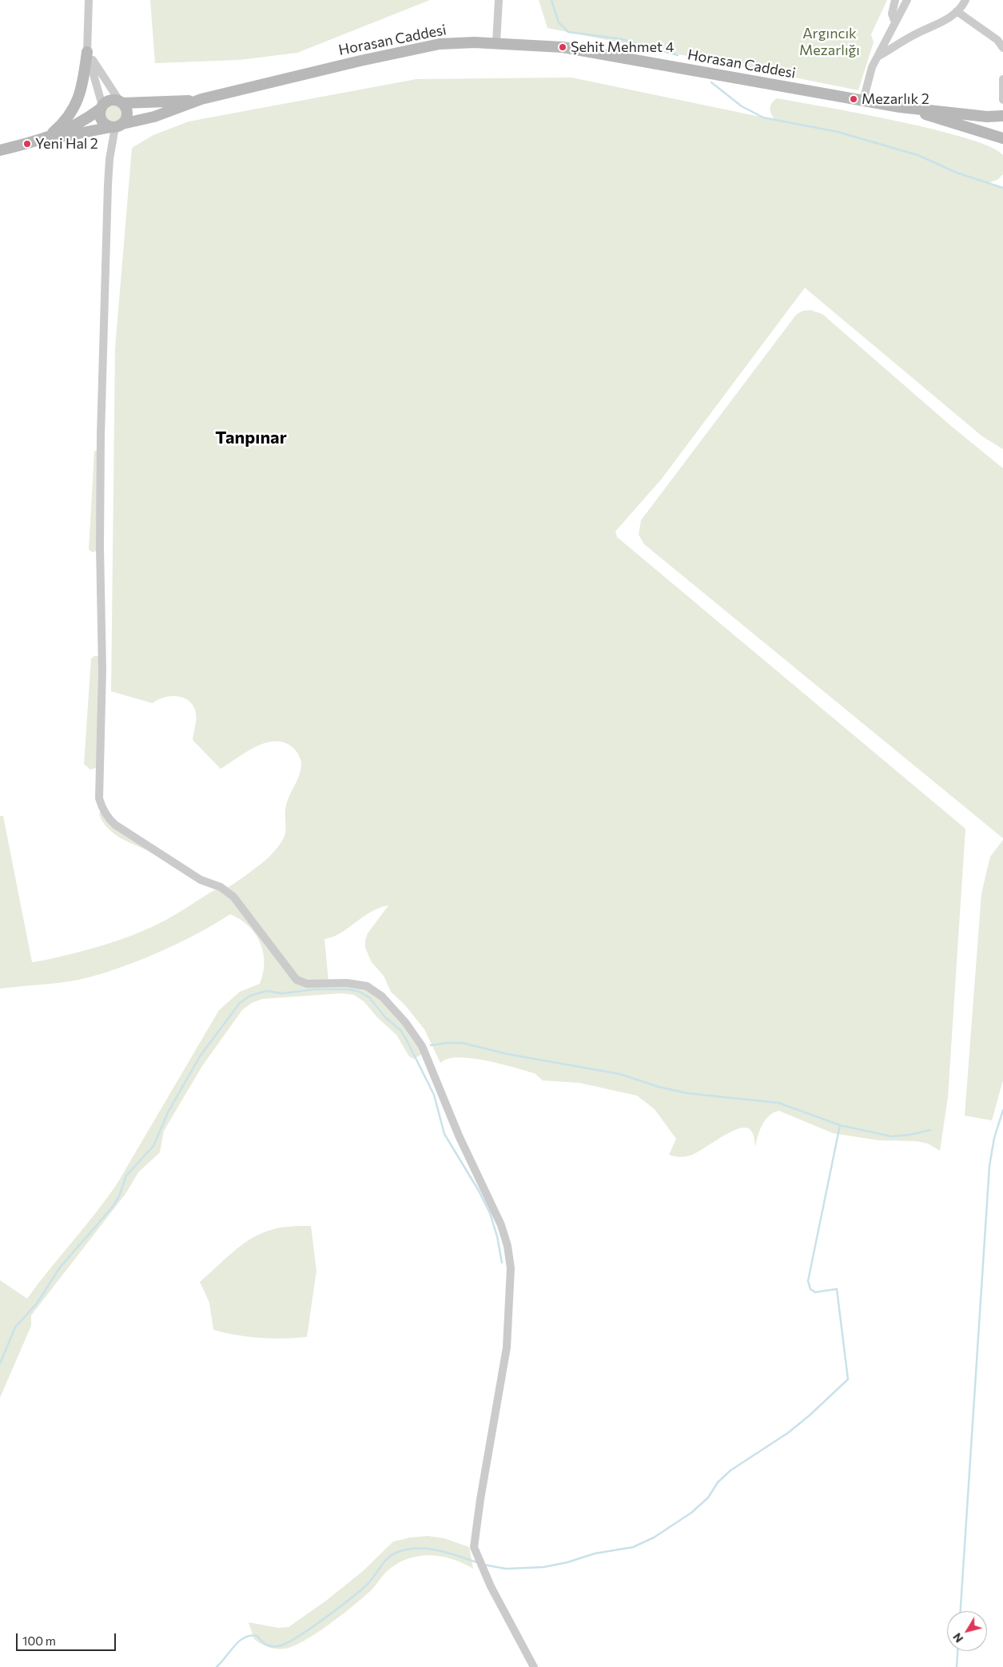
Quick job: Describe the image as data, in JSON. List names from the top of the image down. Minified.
{"streets":{"street":["Horasan Caddesi"]},"districts":["Tanpınar"],"parks":["Argıncık Mezarlığı"],"places":["Şehit Mehmet 4","Mezarlık 2","Yeni Hal 2"],"scale_bar":"100 m","north":"bottom left"}
